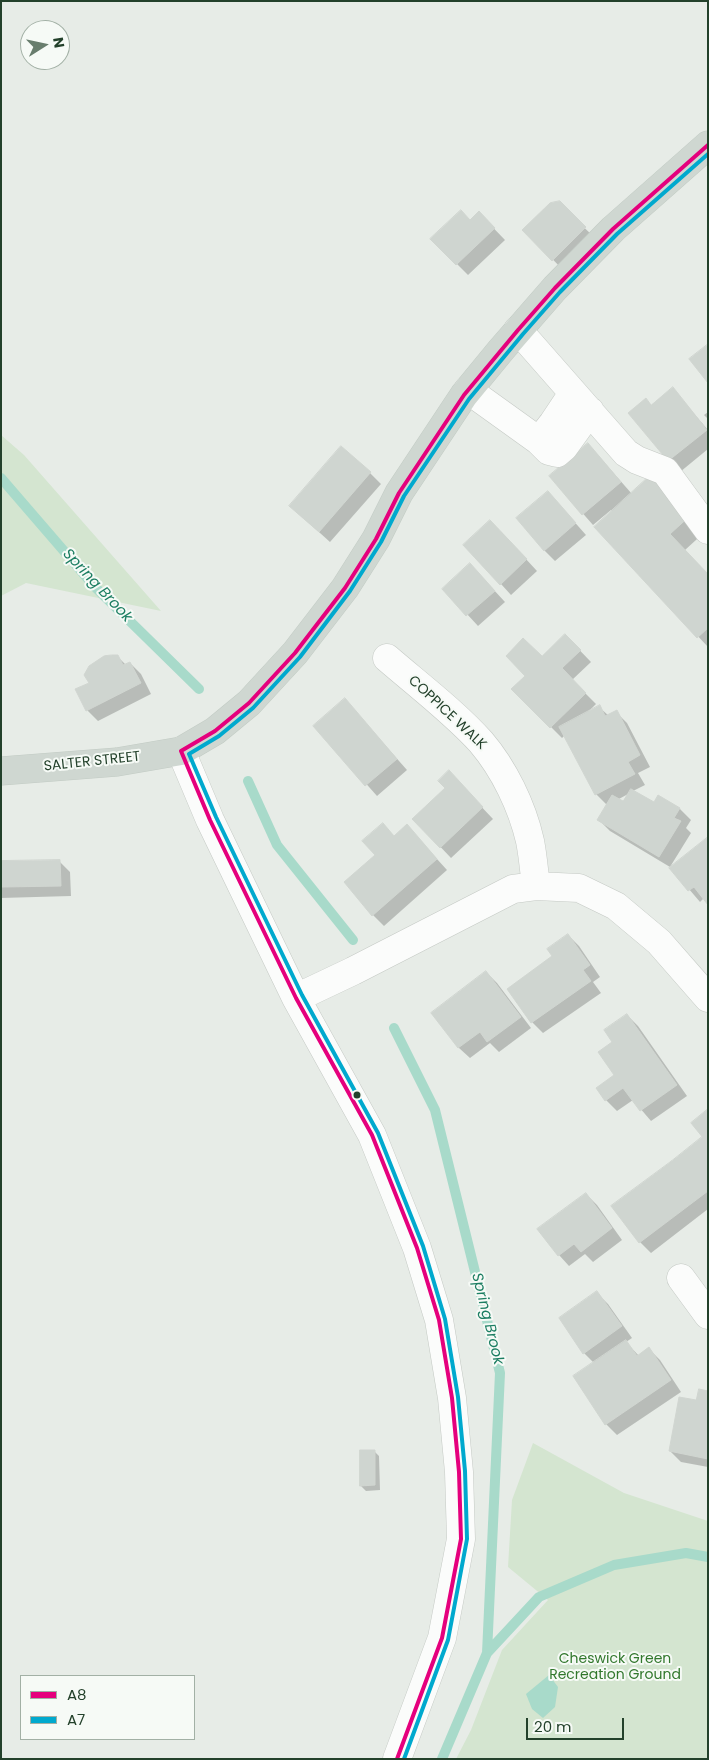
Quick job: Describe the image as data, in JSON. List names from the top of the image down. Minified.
{"streets":{"main road":["SALTER STREET"],"street":["COPPICE WALK"]},"water":["Spring Brook"],"parks":["Cheswick Green Recreation Ground"],"lines":["transit line A8","transit line A7"],"legend":["A8","A7"],"scale_bar":"20 m","north":"right"}
